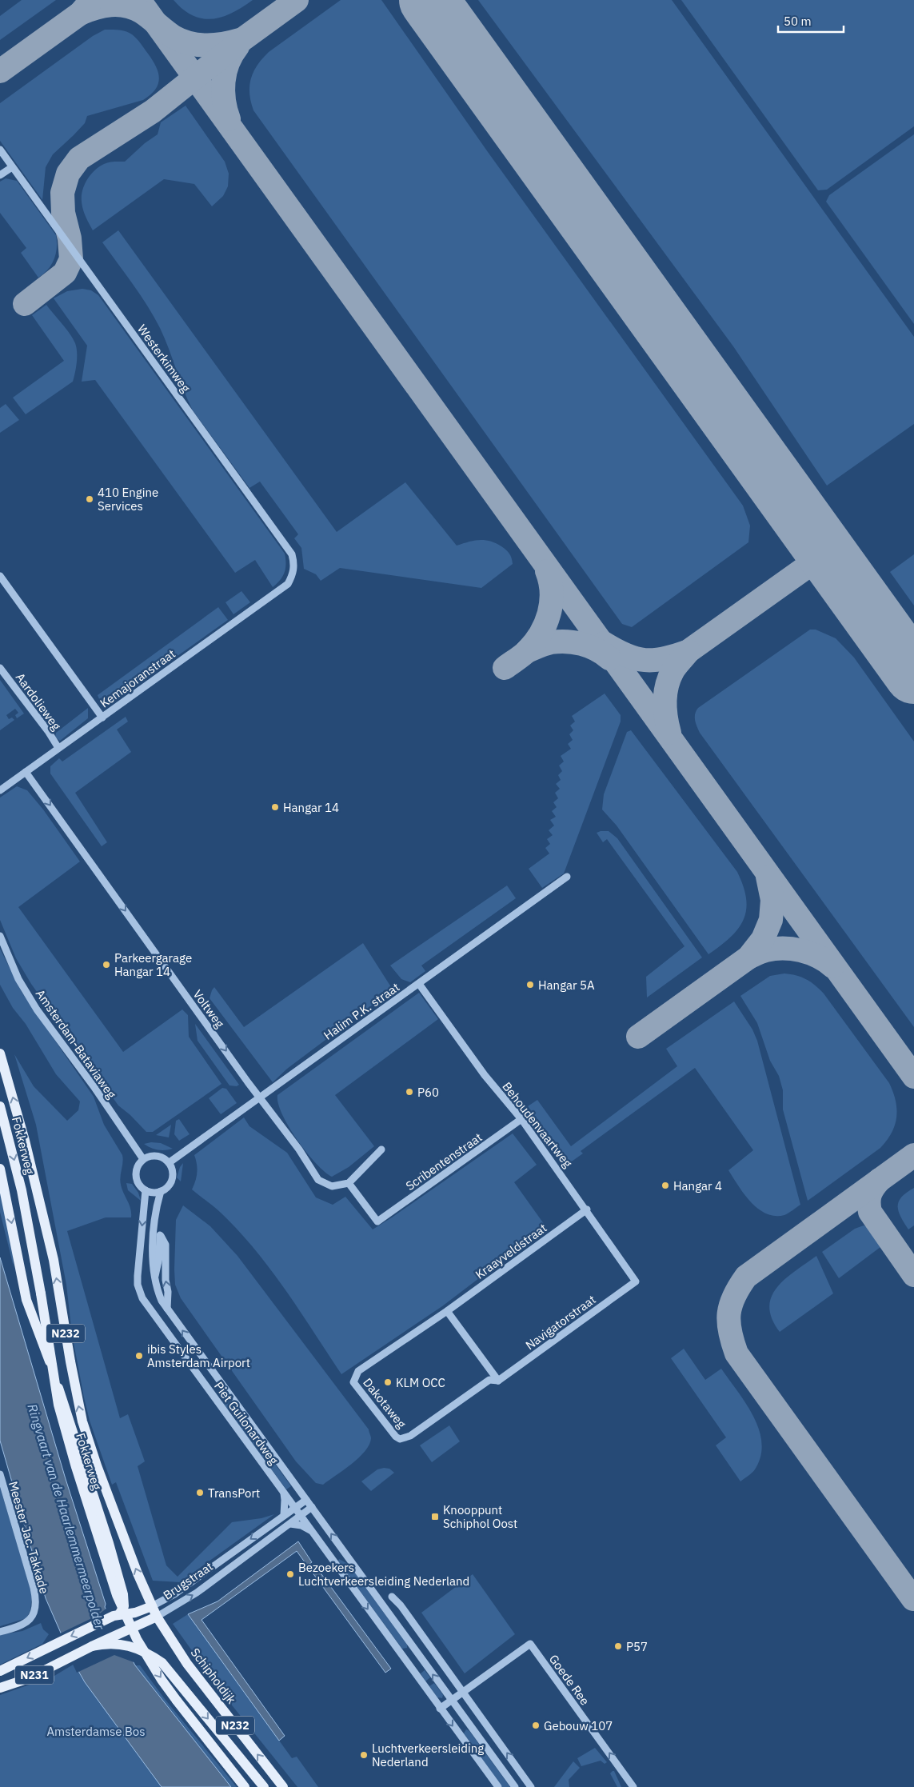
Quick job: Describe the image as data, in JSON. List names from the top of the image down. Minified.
{"streets":{"main road":["Fokkerweg","N232","Brugstraat","N231","Schipholdijk"],"street":["Westerkimweg","Kemajoranstraat","Aardolieweg","Voltweg","Halim P.K. straat","Amsterdam-Bataviaweg","Behoudenvaartweg","Scribentenstraat","Kraayveldstraat","Navigatorstraat","Dakotaweg","Piet Guilonardweg","Meester Jac. Takkade","Goede Ree"]},"crossings":[["Westerkimweg","Kemajoranstraat"],["Kemajoranstraat","Aardolieweg"],["Kemajoranstraat","Voltweg"],["Voltweg","Halim P.K. straat"],["Voltweg","Scribentenstraat"],["Halim P.K. straat","Amsterdam-Bataviaweg"],["Halim P.K. straat","Behoudenvaartweg"],["Halim P.K. straat","Piet Guilonardweg"],["Amsterdam-Bataviaweg","Piet Guilonardweg"],["Behoudenvaartweg","Scribentenstraat"],["Behoudenvaartweg","Kraayveldstraat"],["Behoudenvaartweg","Navigatorstraat"],["Fokkerweg","N232"],["Fokkerweg","Brugstraat"],["Fokkerweg","Schipholdijk"],["Kraayveldstraat","Dakotaweg"],["Navigatorstraat","Dakotaweg"],["N232","Brugstraat"],["Piet Guilonardweg","Brugstraat"],["Brugstraat","Schipholdijk"]],"one_way":["Voltweg"],"water":["Ringvaart van de Haarlemmermeerpolder"],"parks":["Amsterdamse Bos"],"places":{"other":["410 Engine Services","Hangar 14","Parkeergarage Hangar 14","Hangar 5A","P60","Hangar 4","ibis Styles Amsterdam Airport","KLM OCC","TransPort","Bezoekers Luchtverkeersleiding Nederland","P57","Gebouw 107","Luchtverkeersleiding Nederland"],"transit":["Knooppunt Schiphol Oost"]},"scale_bar":"50 m"}
